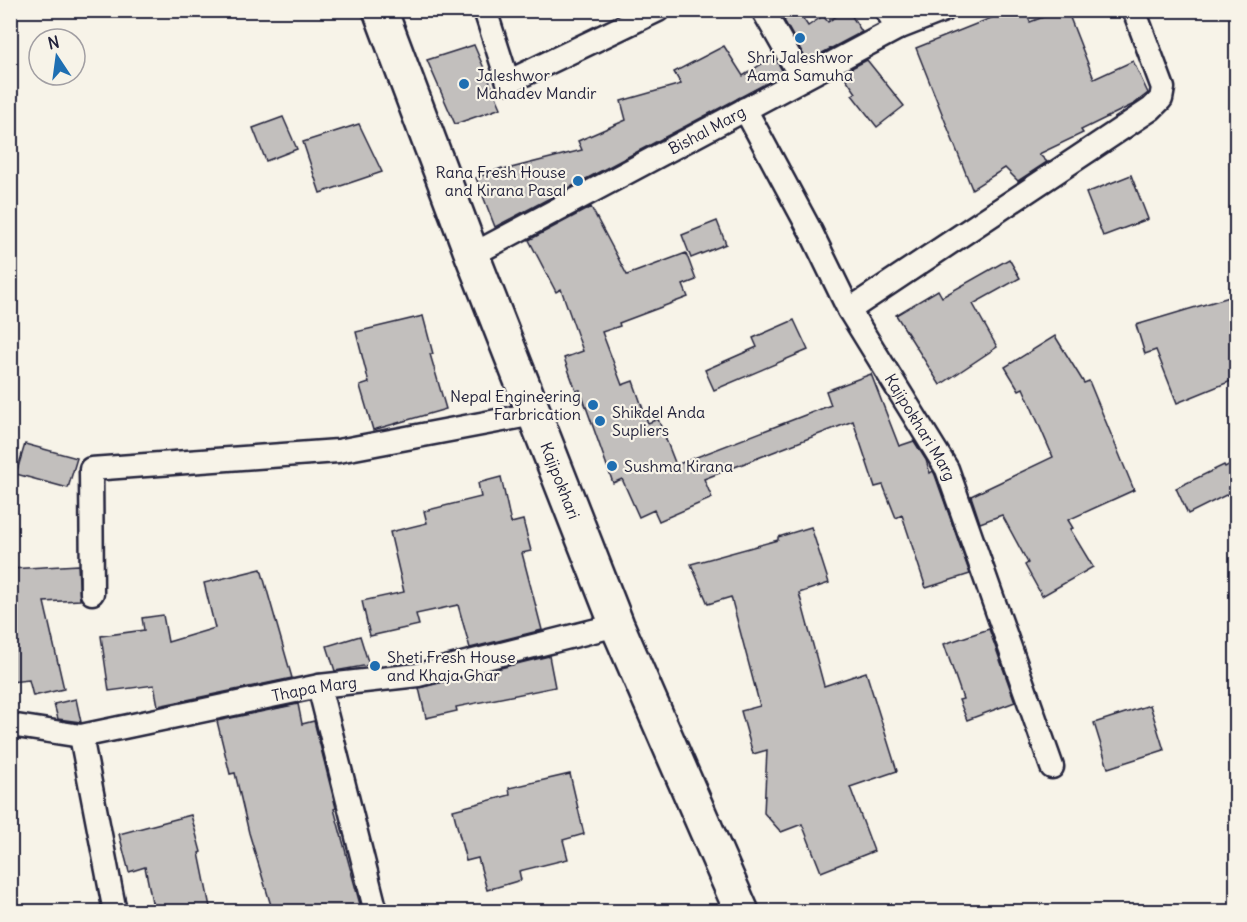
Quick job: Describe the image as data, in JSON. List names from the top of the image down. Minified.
{"streets":{"main road":["Kajipokhari"],"street":["Bishal Marg","Kajipokhari Marg","Thapa Marg"]},"crossings":[["Bishal Marg","Kajipokhari Marg"],["Bishal Marg","Kajipokhari"],["Kajipokhari","Thapa Marg"]],"places":["Shri Jaleshwor Aama Samuha","Jaleshwor Mahadev Mandir","Rana Fresh House and Kirana Pasal","Nepal Engineering Farbrication","Shikdel Anda Supliers","Sushma Kirana","Sheti Fresh House and Khaja Ghar"],"north":"top"}
